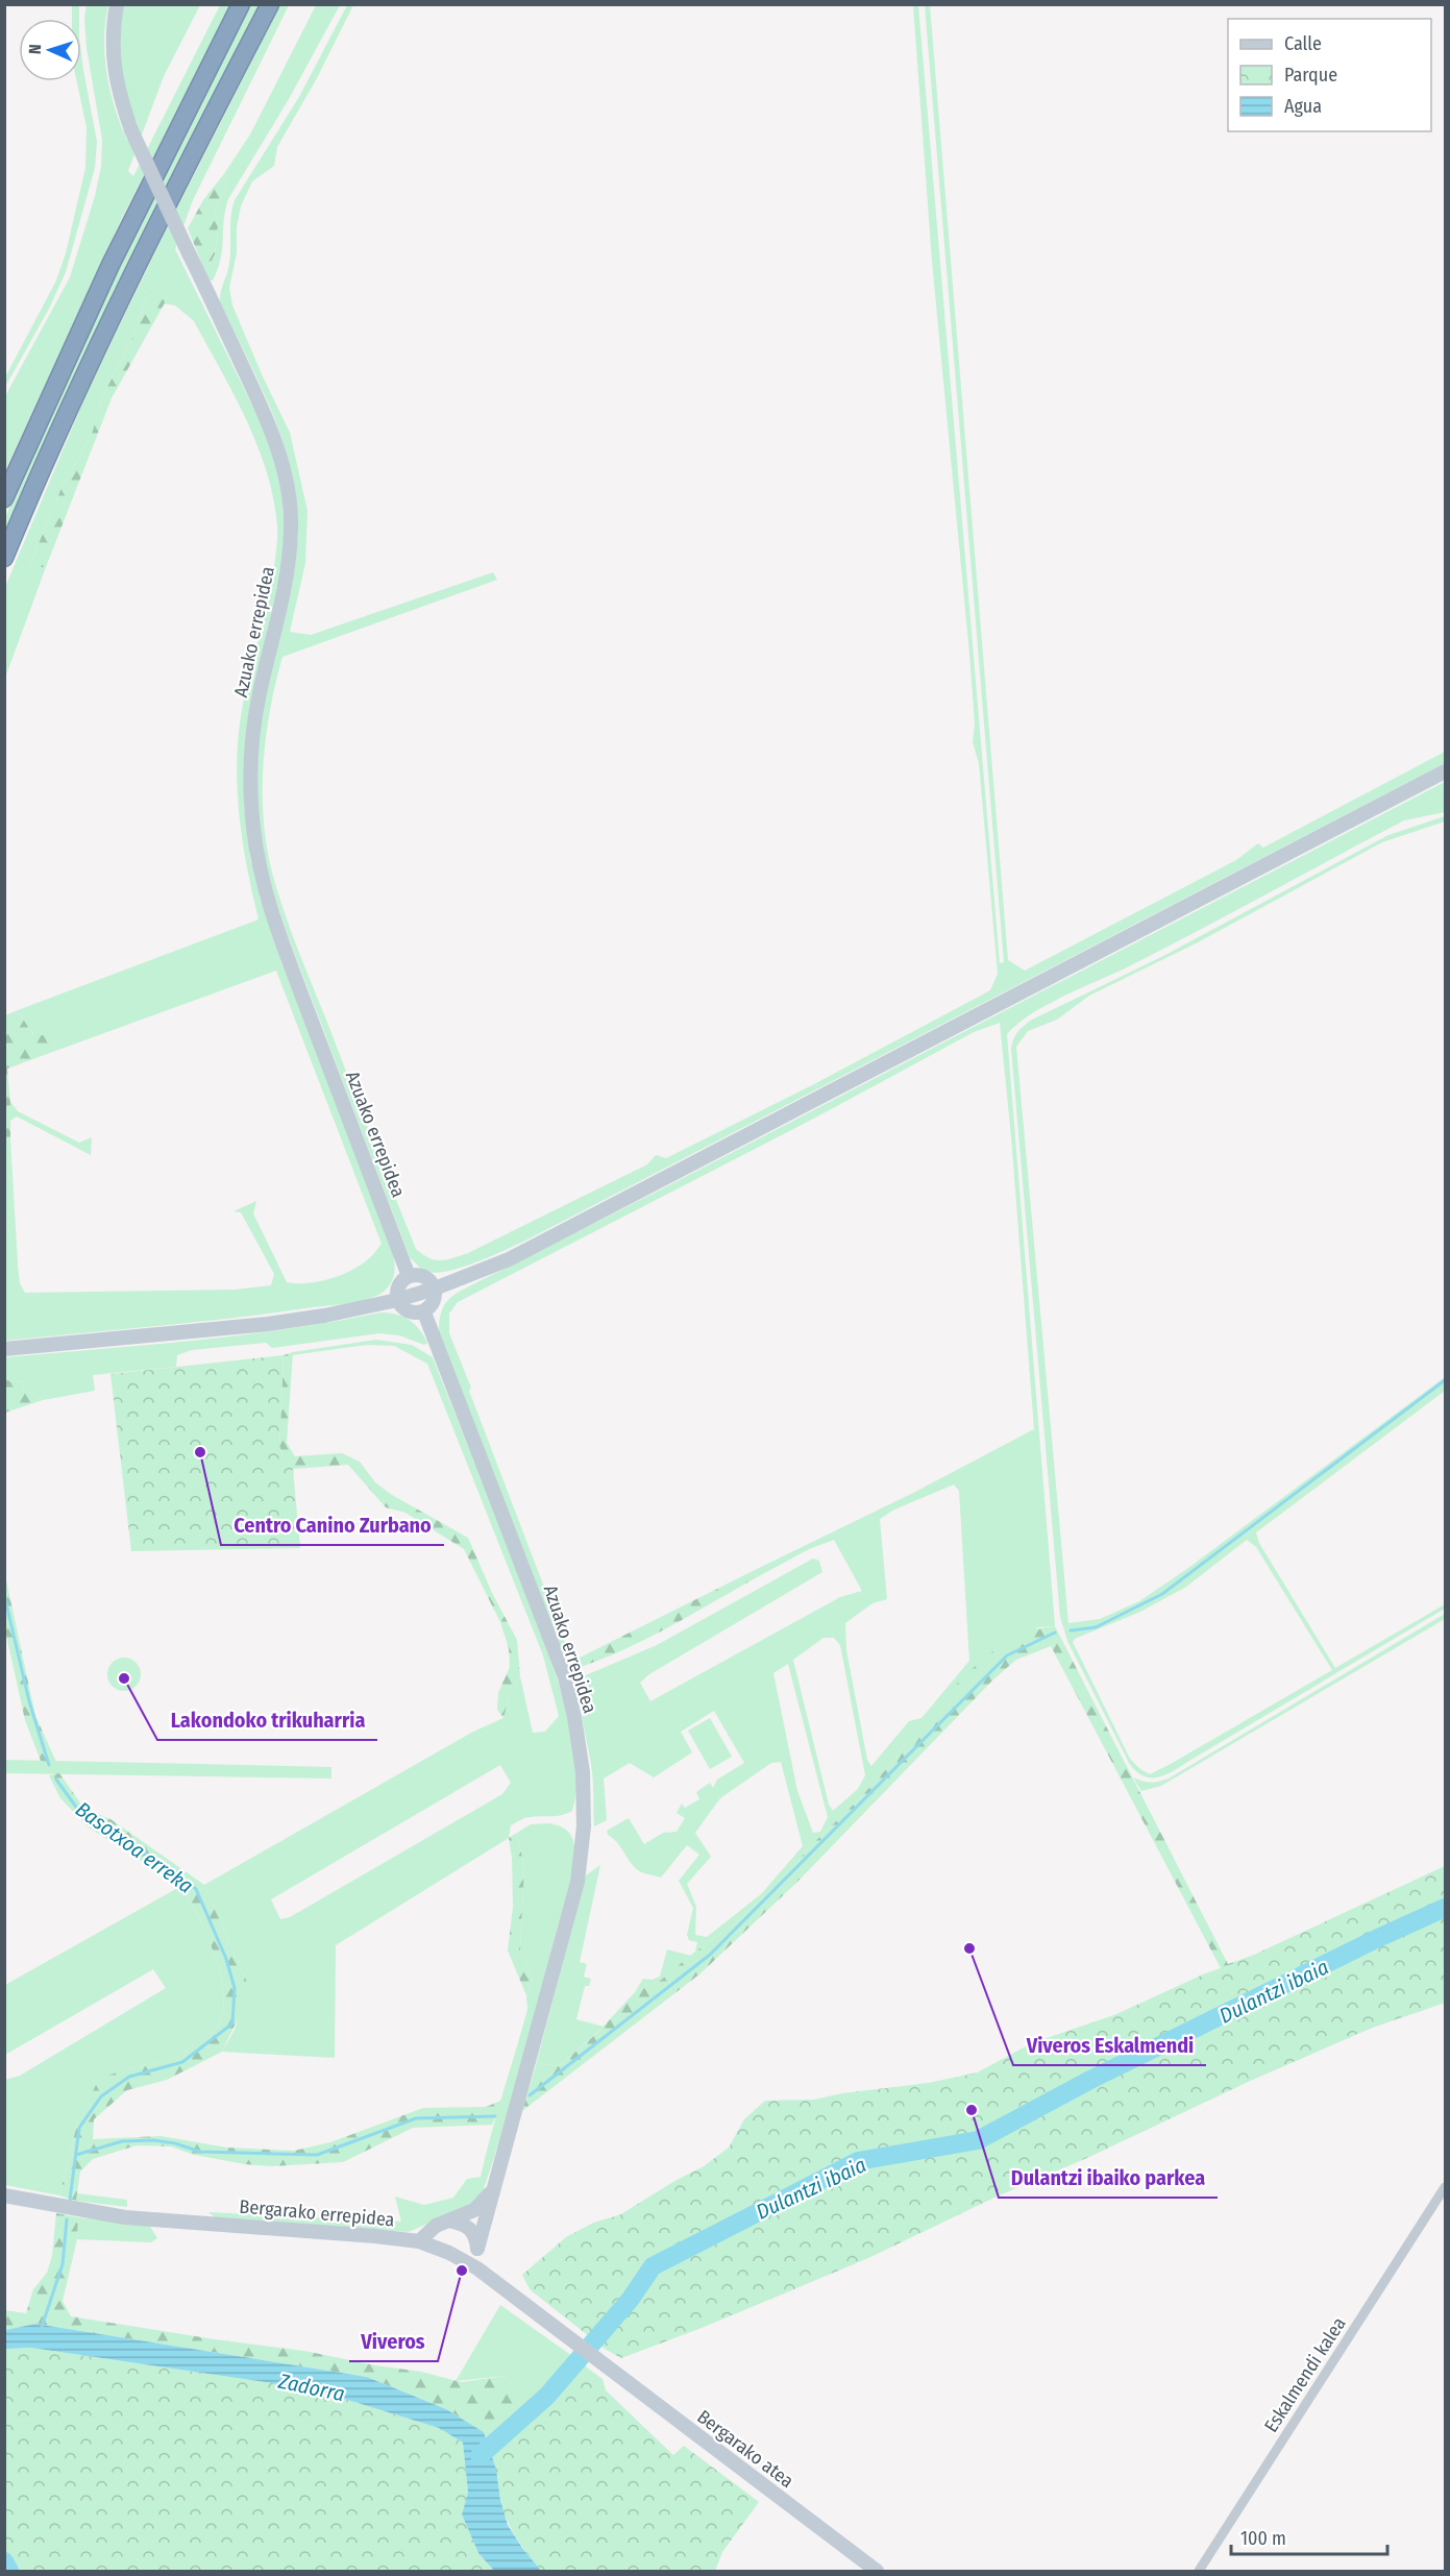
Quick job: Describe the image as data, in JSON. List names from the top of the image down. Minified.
{"streets":{"street":["Azuako errepidea","Bergarako errepidea","Eskalmendi kalea","Bergarako atea"]},"crossings":[["Azuako errepidea","Bergarako errepidea"],["Bergarako errepidea","Bergarako atea"]],"water":["Basotxoa erreka","Dulantzi ibaia","Zadorra"],"places":["Centro Canino Zurbano","Lakondoko trikuharria","Viveros Eskalmendi","Dulantzi ibaiko parkea","Viveros"],"legend":["Calle","Parque","Agua"],"scale_bar":"100 m","north":"left"}
